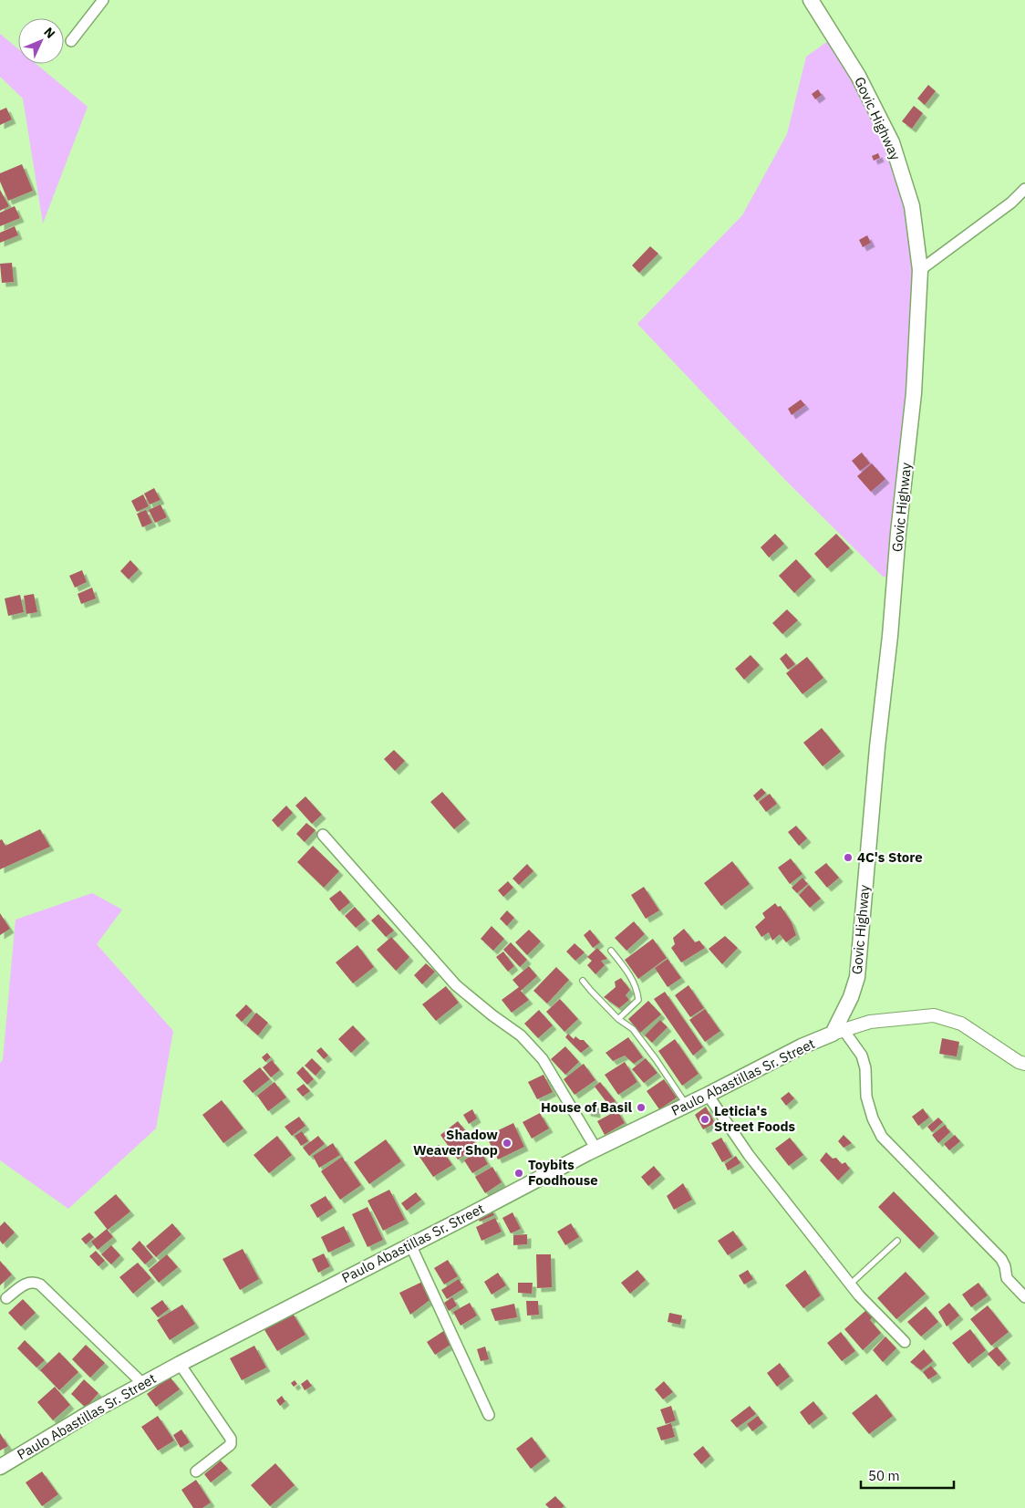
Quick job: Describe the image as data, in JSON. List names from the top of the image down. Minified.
{"streets":{"main road":["Govic Highway","Paulo Abastillas Sr. Street"]},"crossings":[["Govic Highway","Paulo Abastillas Sr. Street"]],"places":["4C's Store","House of Basil","Leticia's Street Foods","Shadow Weaver Shop","Toybits Foodhouse"],"scale_bar":"50 m","north":"top right"}
